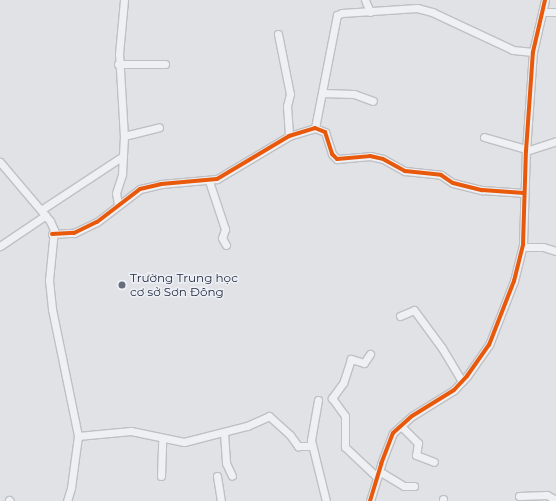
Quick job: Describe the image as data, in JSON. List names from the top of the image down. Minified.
{"places":["Trường Trung học cơ sở Sơn Đông"]}
